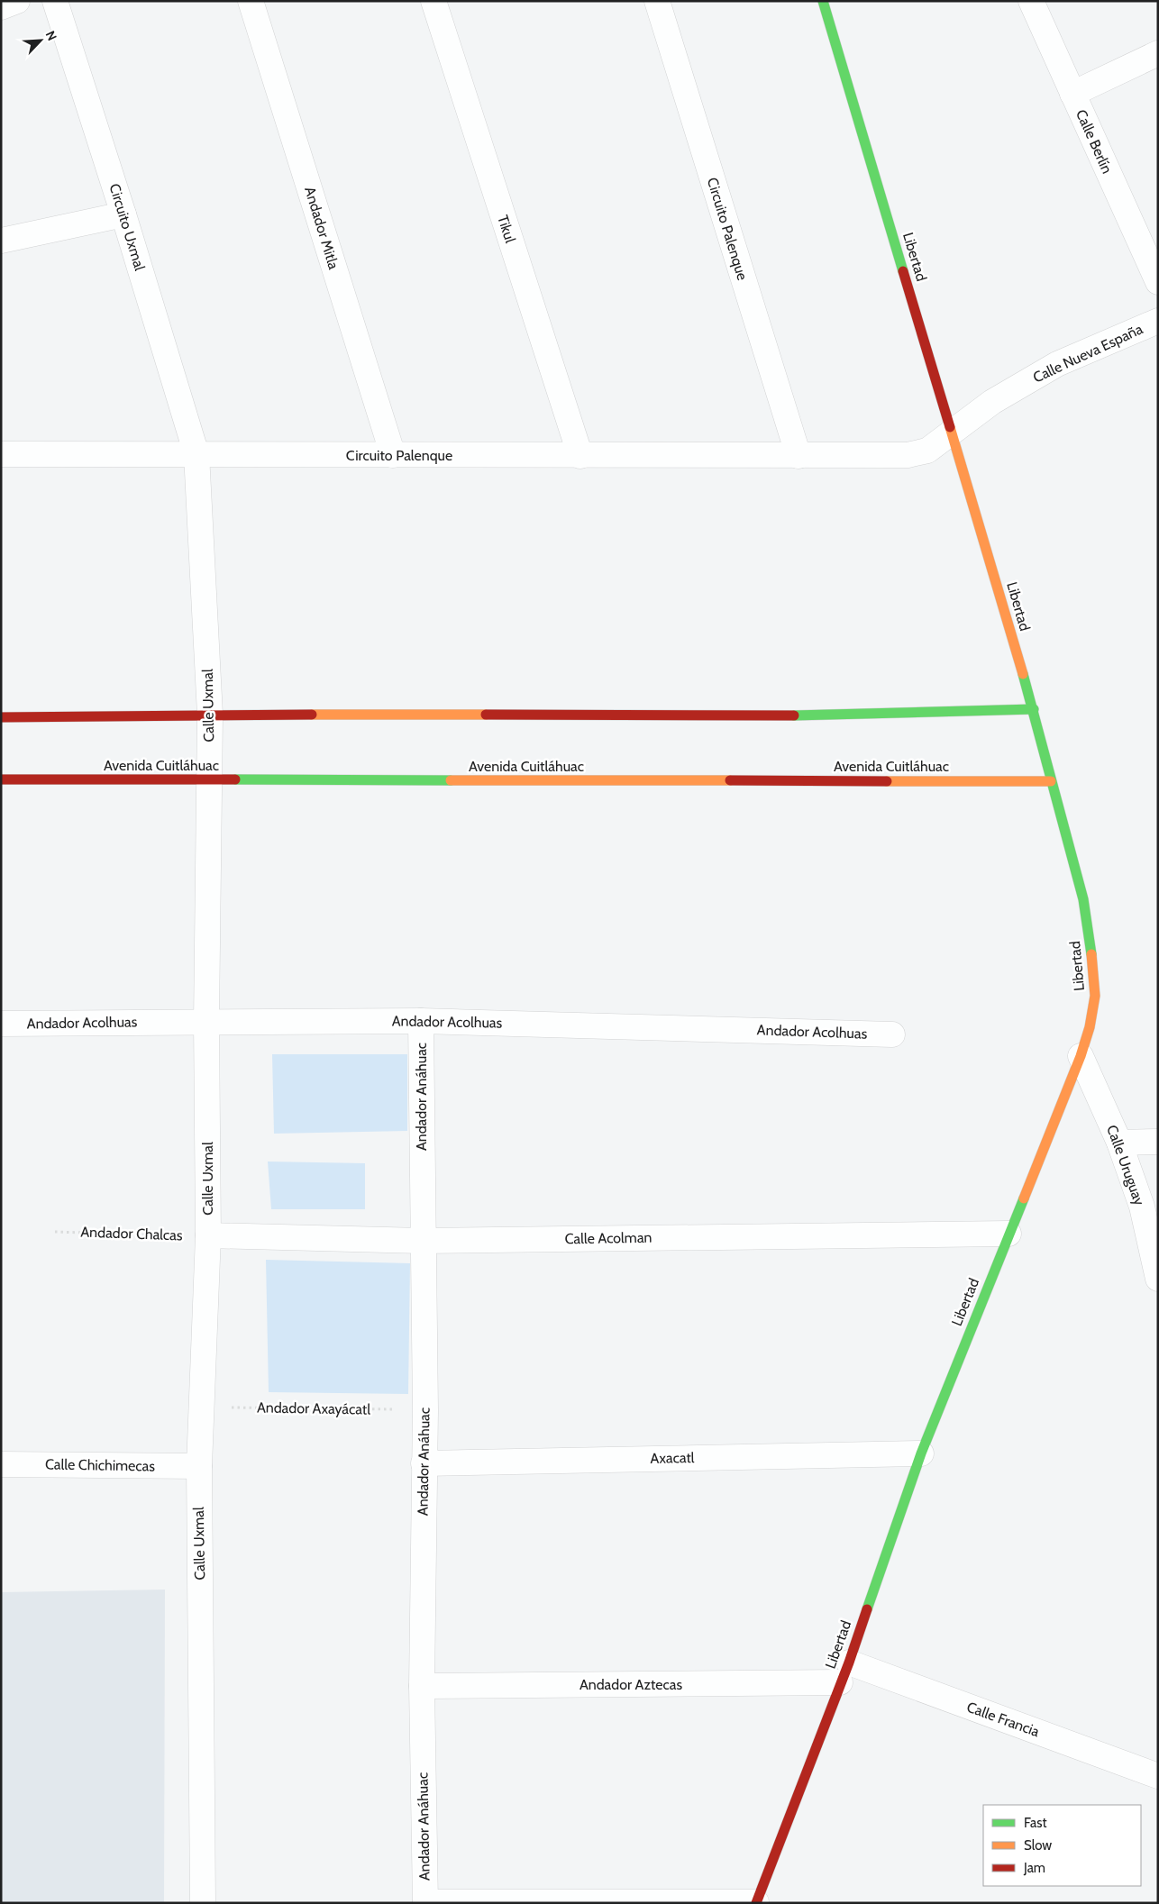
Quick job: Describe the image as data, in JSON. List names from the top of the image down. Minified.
{"streets":{"main road":["Libertad","Avenida Cuitláhuac"],"street":["Calle Berlín","Circuito Uxmal","Andador Mitla","Tikul","Circuito Palenque","Calle Nueva España","Calle Uxmal","Andador Acolhuas","Andador Anáhuac","Calle Uruguay","Calle Acolman","Axacatl","Calle Chichimecas","Andador Aztecas","Calle Francia"],"path":["Andador Chalcas","Andador Axayácatl"]},"crossings":[["Circuito Uxmal","Circuito Palenque"],["Circuito Uxmal","Calle Uxmal"],["Andador Mitla","Circuito Palenque"],["Tikul","Circuito Palenque"],["Circuito Palenque","Libertad"],["Circuito Palenque","Calle Nueva España"],["Circuito Palenque","Calle Uxmal"],["Libertad","Calle Nueva España"],["Libertad","Avenida Cuitláhuac"],["Libertad","Calle Uruguay"],["Libertad","Calle Acolman"],["Libertad","Axacatl"],["Libertad","Andador Aztecas"],["Libertad","Calle Francia"],["Calle Uxmal","Avenida Cuitláhuac"],["Calle Uxmal","Andador Acolhuas"],["Calle Uxmal","Andador Chalcas"],["Calle Uxmal","Calle Acolman"],["Calle Uxmal","Andador Axayácatl"],["Calle Uxmal","Calle Chichimecas"],["Andador Acolhuas","Andador Anáhuac"],["Andador Anáhuac","Calle Acolman"],["Andador Anáhuac","Andador Axayácatl"],["Andador Anáhuac","Axacatl"],["Andador Anáhuac","Andador Aztecas"],["Andador Chalcas","Calle Acolman"],["Andador Aztecas","Calle Francia"]],"legend":["Fast","Slow","Jam"],"north":"top right"}
